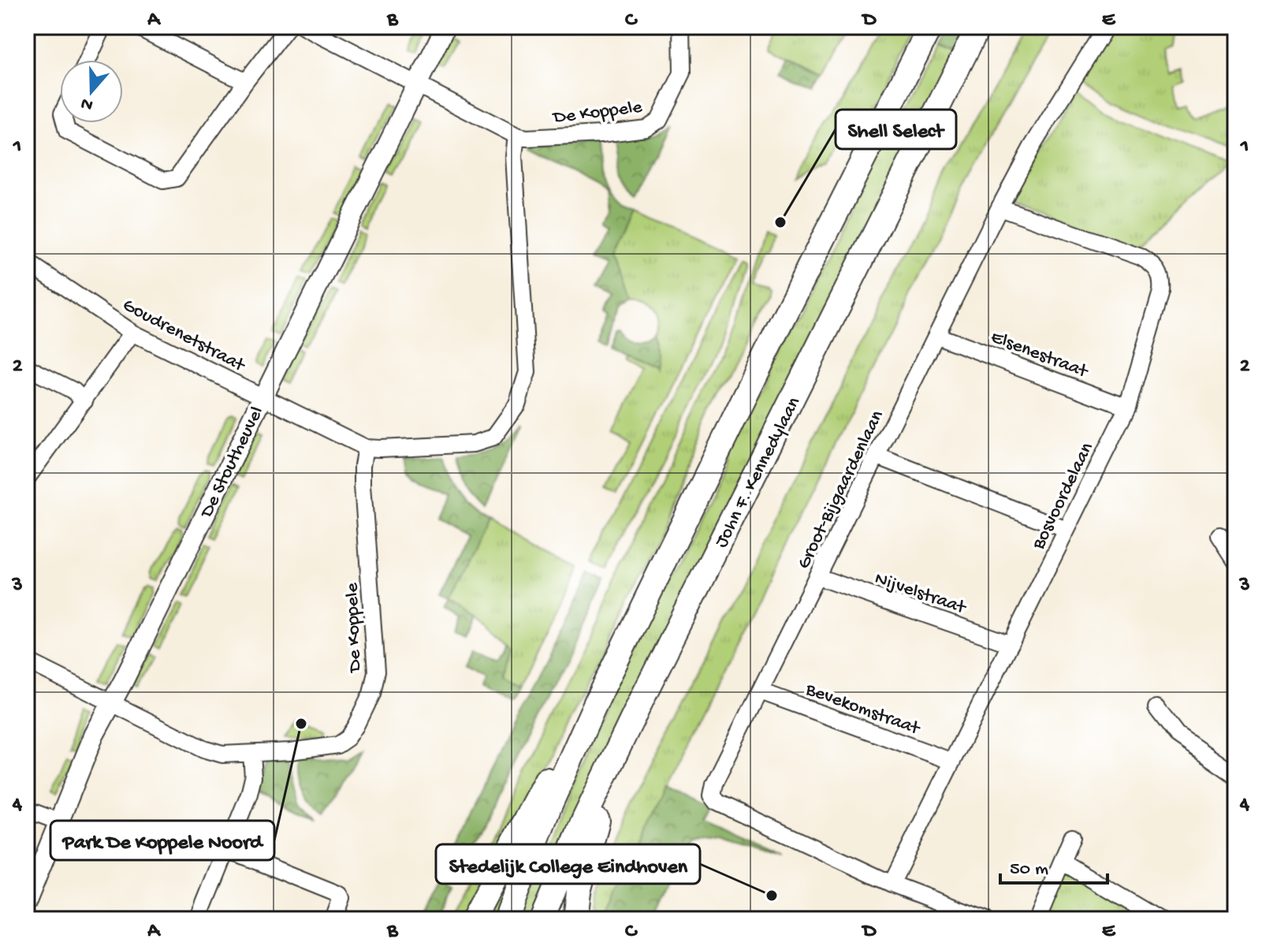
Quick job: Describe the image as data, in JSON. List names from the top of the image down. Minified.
{"streets":{"main road":["John F. Kennedylaan"],"street":["De Koppele","Goudrenetstraat","Elsenestraat","De Stoutheuvel","Groot-Bijgaardenlaan","Bosvoordelaan","Nijvelstraat","Bevekomstraat"]},"crossings":[["De Koppele","De Stoutheuvel"],["Goudrenetstraat","De Stoutheuvel"],["Elsenestraat","Groot-Bijgaardenlaan"],["Elsenestraat","Bosvoordelaan"],["Groot-Bijgaardenlaan","Bosvoordelaan"],["Groot-Bijgaardenlaan","Nijvelstraat"],["Groot-Bijgaardenlaan","Bevekomstraat"],["Bosvoordelaan","Nijvelstraat"],["Bosvoordelaan","Bevekomstraat"]],"places":["Shell Select","Park De Koppele Noord","Stedelijk College Eindhoven"],"scale_bar":"50 m","north":"bottom","grid":{"columns":["A","B","C","D","E"],"rows":["1","2","3","4"]}}
